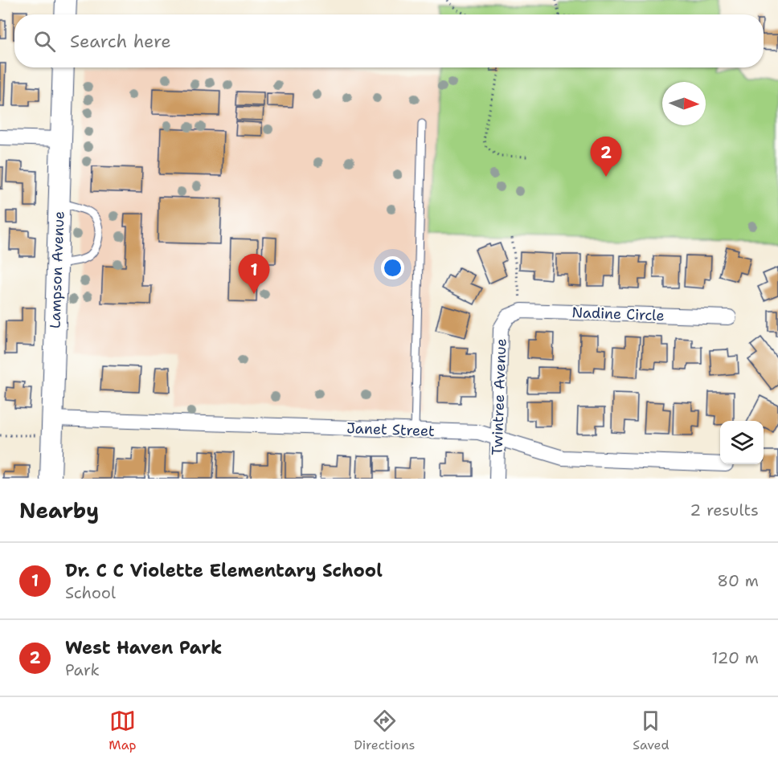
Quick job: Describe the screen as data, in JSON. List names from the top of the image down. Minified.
{"streets":{"street":["Lampson Avenue","Nadine Circle","Twintree Avenue","Janet Street"]},"crossings":[["Lampson Avenue","Janet Street"],["Nadine Circle","Twintree Avenue"],["Twintree Avenue","Janet Street"]],"north":"right","page":{"search":"Search here","pins":["2","1"],"heading":["Nearby","2 results"],"list":[{"mark":"1","name":"Dr. C C Violette Elementary School","note":"School","value":"80 m"},{"mark":"2","name":"West Haven Park","note":"Park","value":"120 m"}],"nav":["Map","Directions","Saved"]}}
